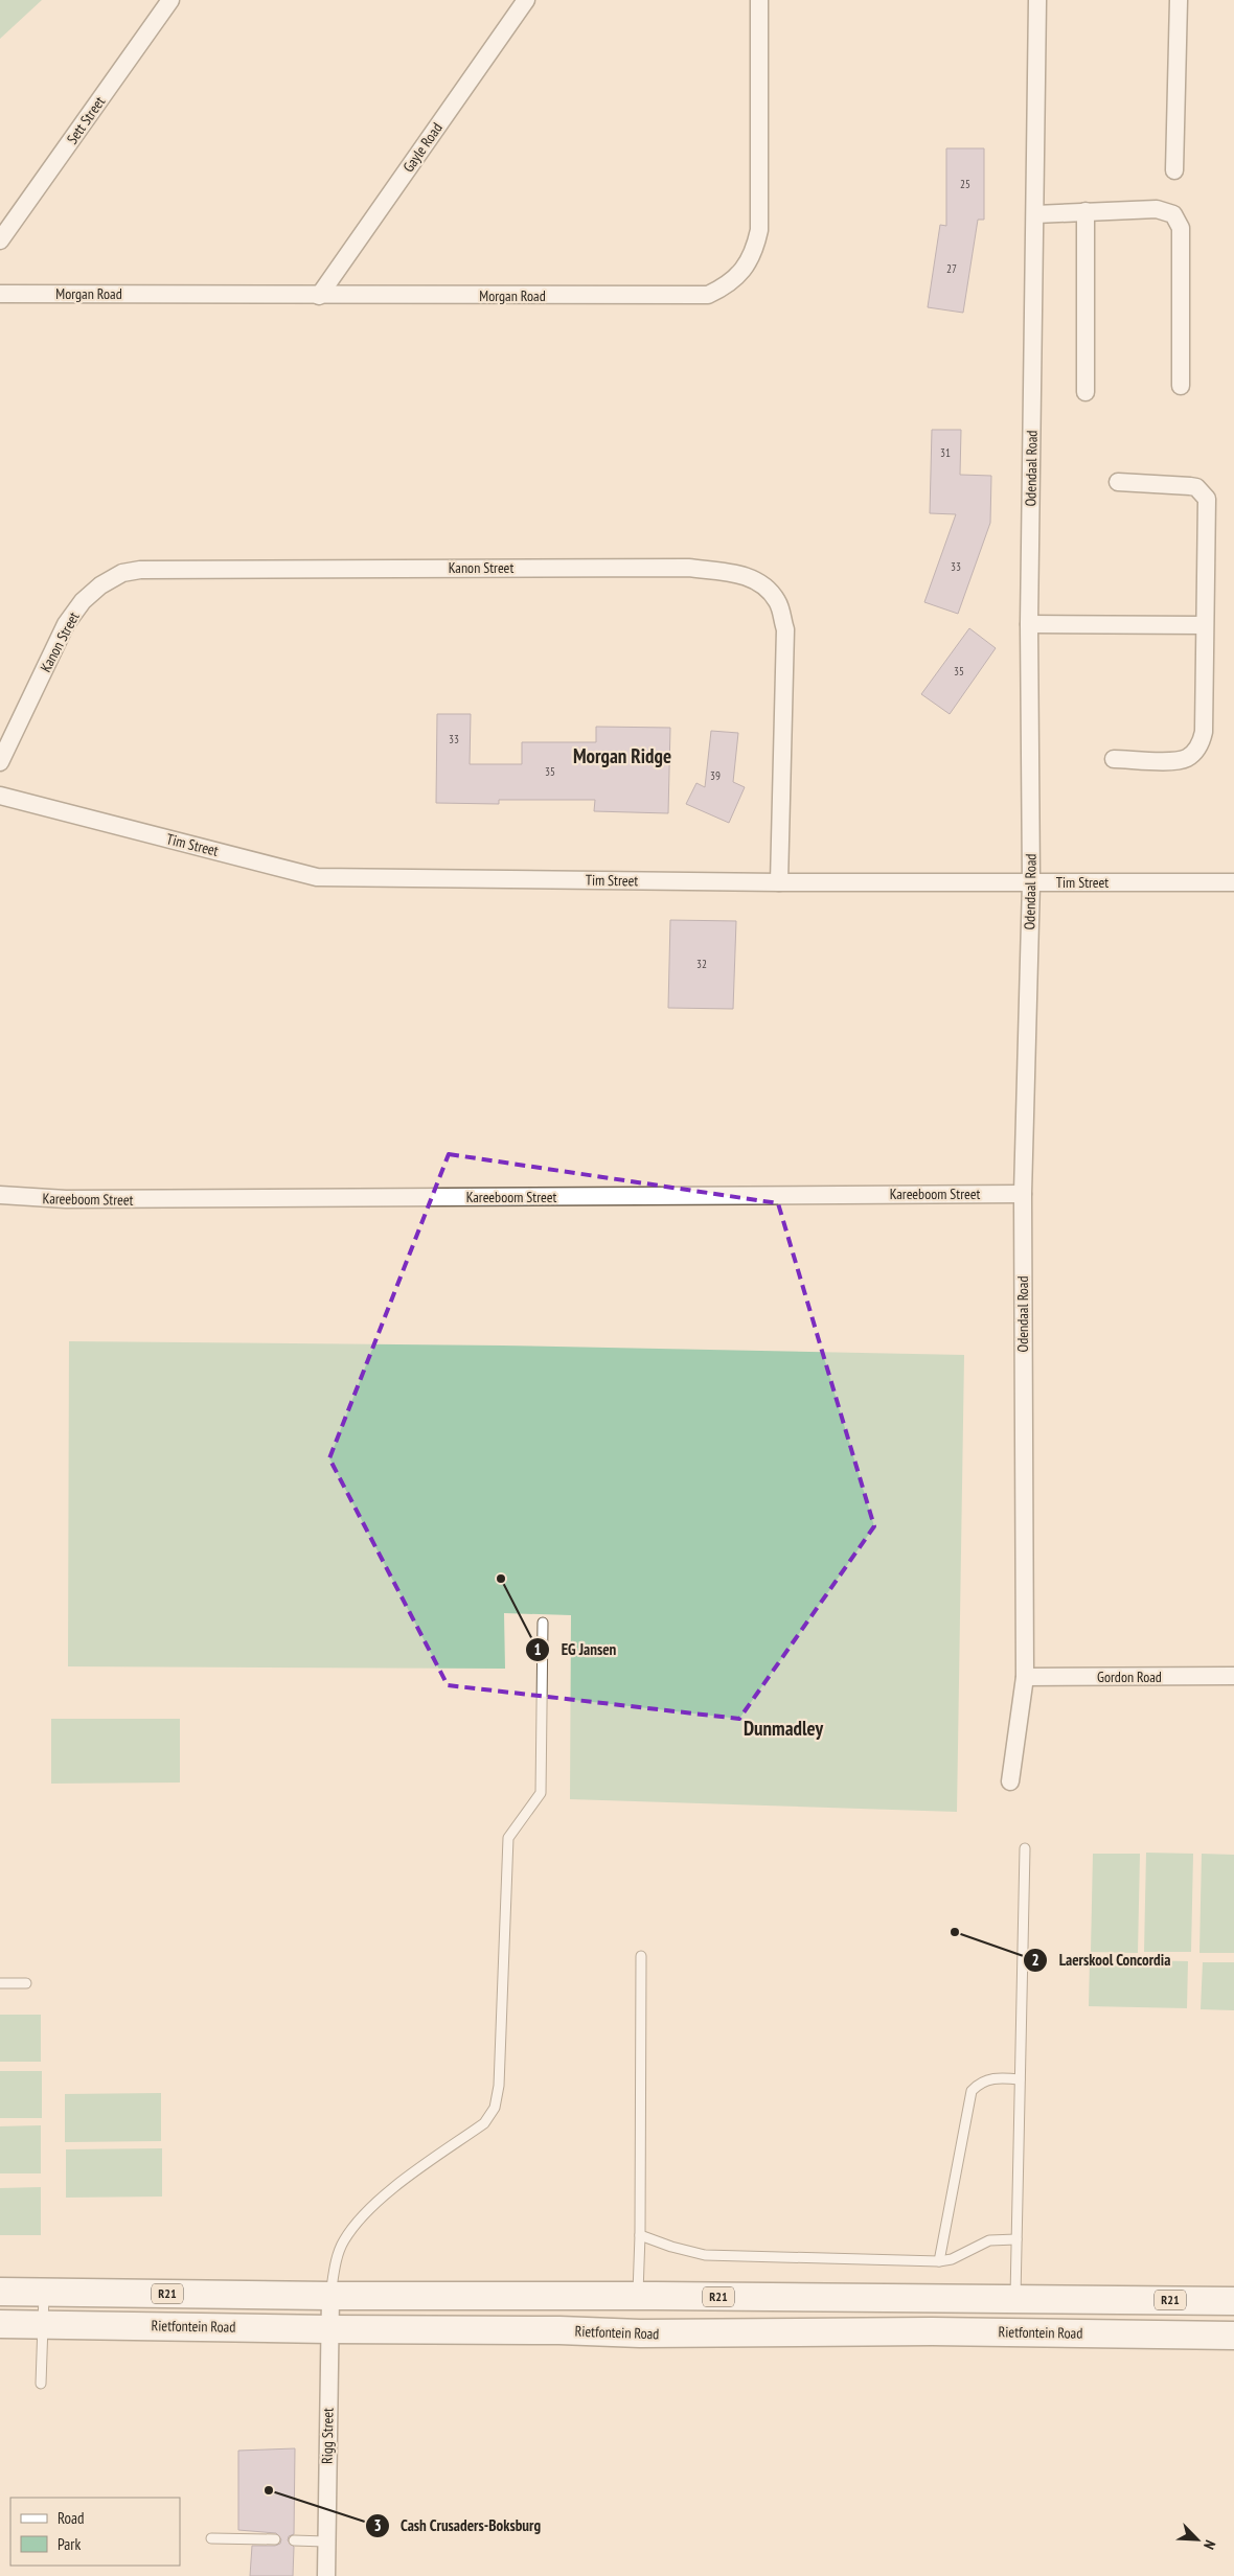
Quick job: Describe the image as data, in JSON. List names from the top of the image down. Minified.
{"streets":{"main road":["R21","Rietfontein Road"],"street":["Sett Street","Gayle Road","Morgan Road","Odendaal Road","Kanon Street","Tim Street","Kareeboom Street","Gordon Road","Rigg Street"]},"crossings":[["Gayle Road","Morgan Road"],["Odendaal Road","Tim Street"],["Odendaal Road","Kareeboom Street"],["Odendaal Road","Gordon Road"],["Kanon Street","Tim Street"],["R21","Rigg Street"],["Rietfontein Road","Rigg Street"]],"districts":["Morgan Ridge","Dunmadley"],"places":["EG Jansen","Laerskool Concordia","Cash Crusaders-Boksburg"],"house_numbers":["25","27","31","33","35","33","35","39","32"],"legend":["Road","Park"],"north":"bottom right"}
